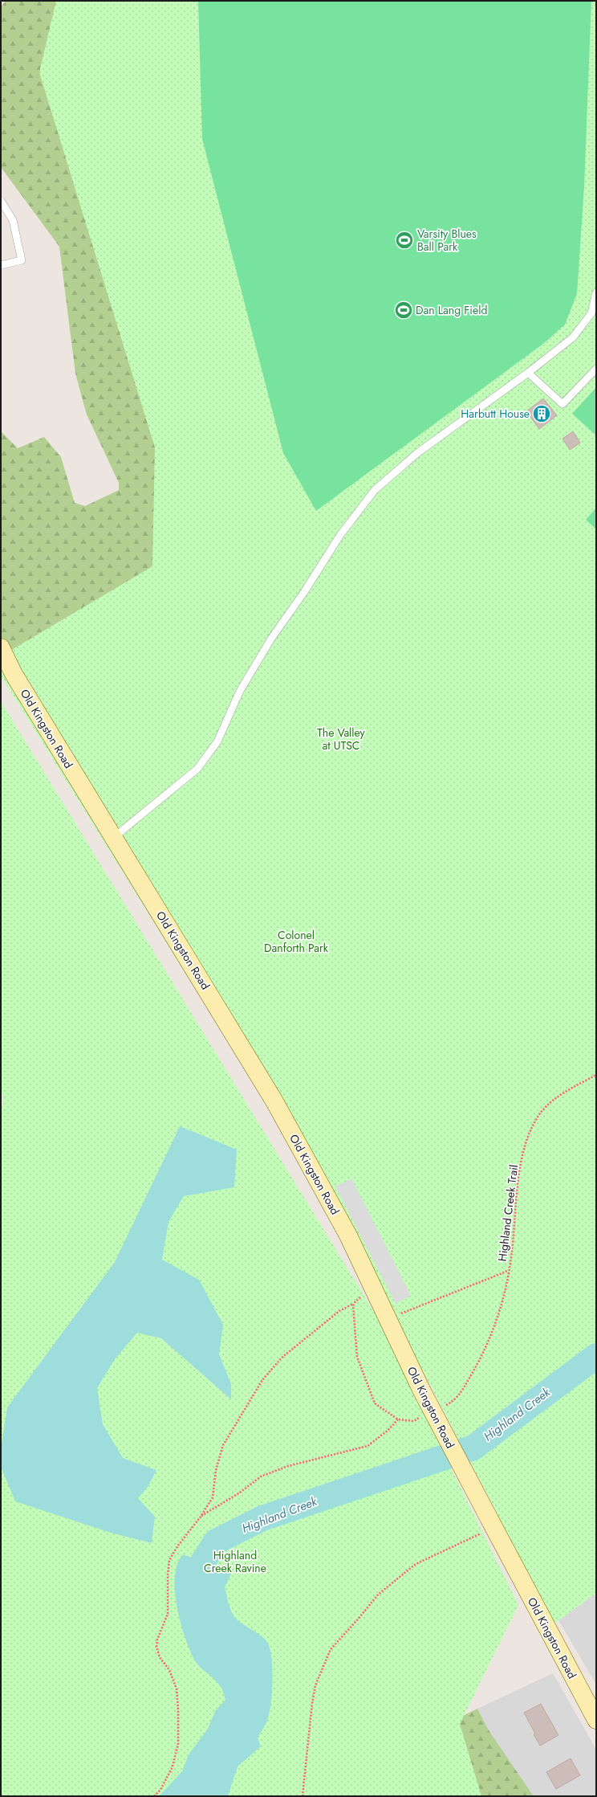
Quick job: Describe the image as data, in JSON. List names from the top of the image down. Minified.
{"streets":{"street":["Old Kingston Road"],"path":["Highland Creek Trail"]},"crossings":[["Old Kingston Road","Highland Creek Trail"]],"water":["Highland Creek"],"parks":["The Valley at UTSC","Colonel Danforth Park","Highland Creek Ravine"],"places":{"sports":["Varsity Blues Ball Park","Dan Lang Field"],"building":["Harbutt House"]}}
